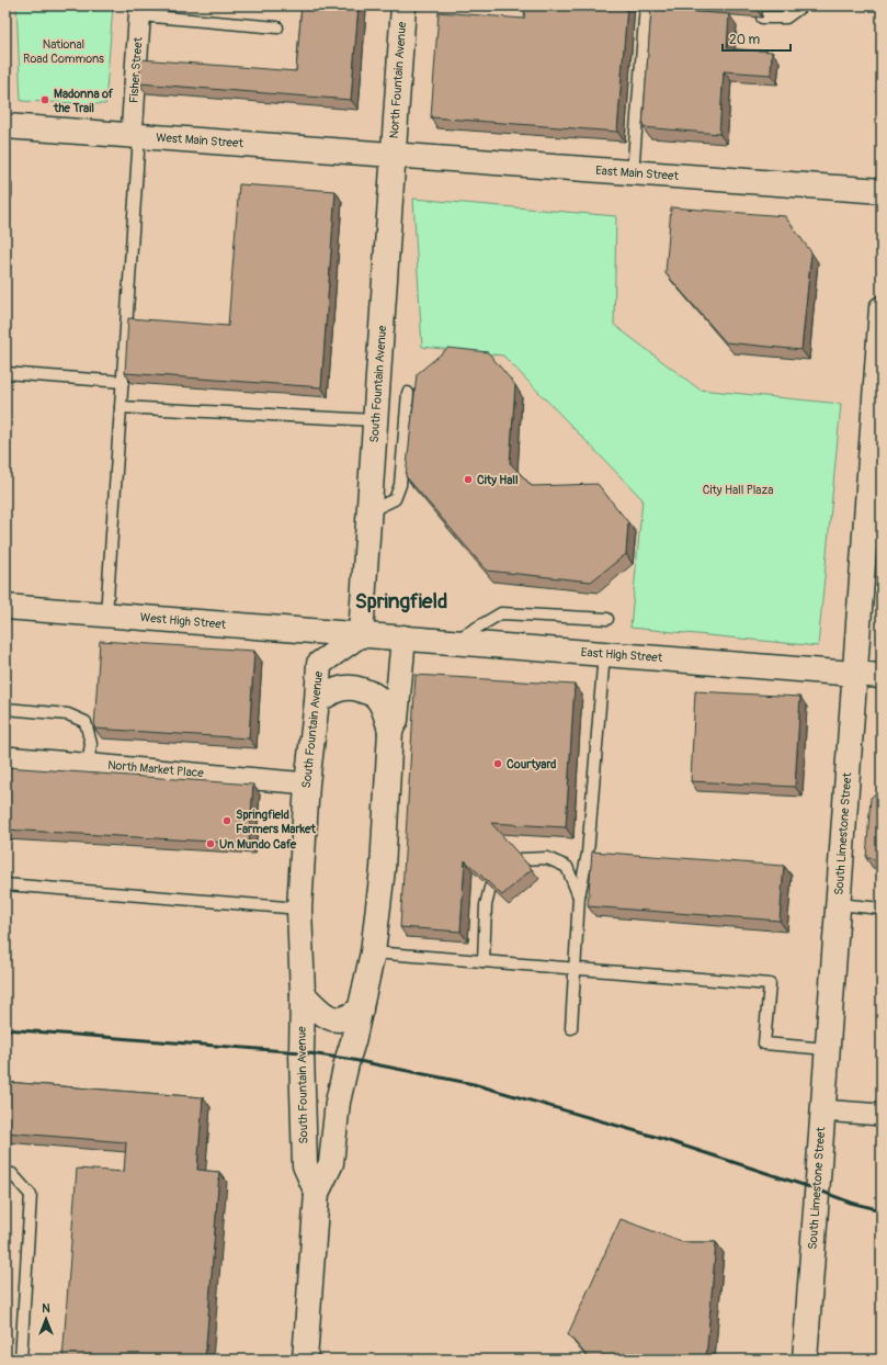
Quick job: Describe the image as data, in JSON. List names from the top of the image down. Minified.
{"streets":{"street":["Fisher Street","North Fountain Avenue","West Main Street","East Main Street","South Fountain Avenue","West High Street","East High Street","North Market Place","South Limestone Street"]},"crossings":[["Fisher Street","West Main Street"],["North Fountain Avenue","West Main Street"],["North Fountain Avenue","East Main Street"],["North Fountain Avenue","South Fountain Avenue"],["West Main Street","East Main Street"],["West Main Street","South Fountain Avenue"],["East Main Street","South Fountain Avenue"],["South Fountain Avenue","West High Street"],["South Fountain Avenue","East High Street"],["South Fountain Avenue","North Market Place"],["West High Street","East High Street"],["East High Street","South Limestone Street"]],"districts":["Springfield"],"parks":["National Road Commons","City Hall Plaza"],"places":["Madonna of the Trail","City Hall","Courtyard","Springfield Farmers Market","Un Mundo Cafe"],"scale_bar":"20 m","north":"top"}
